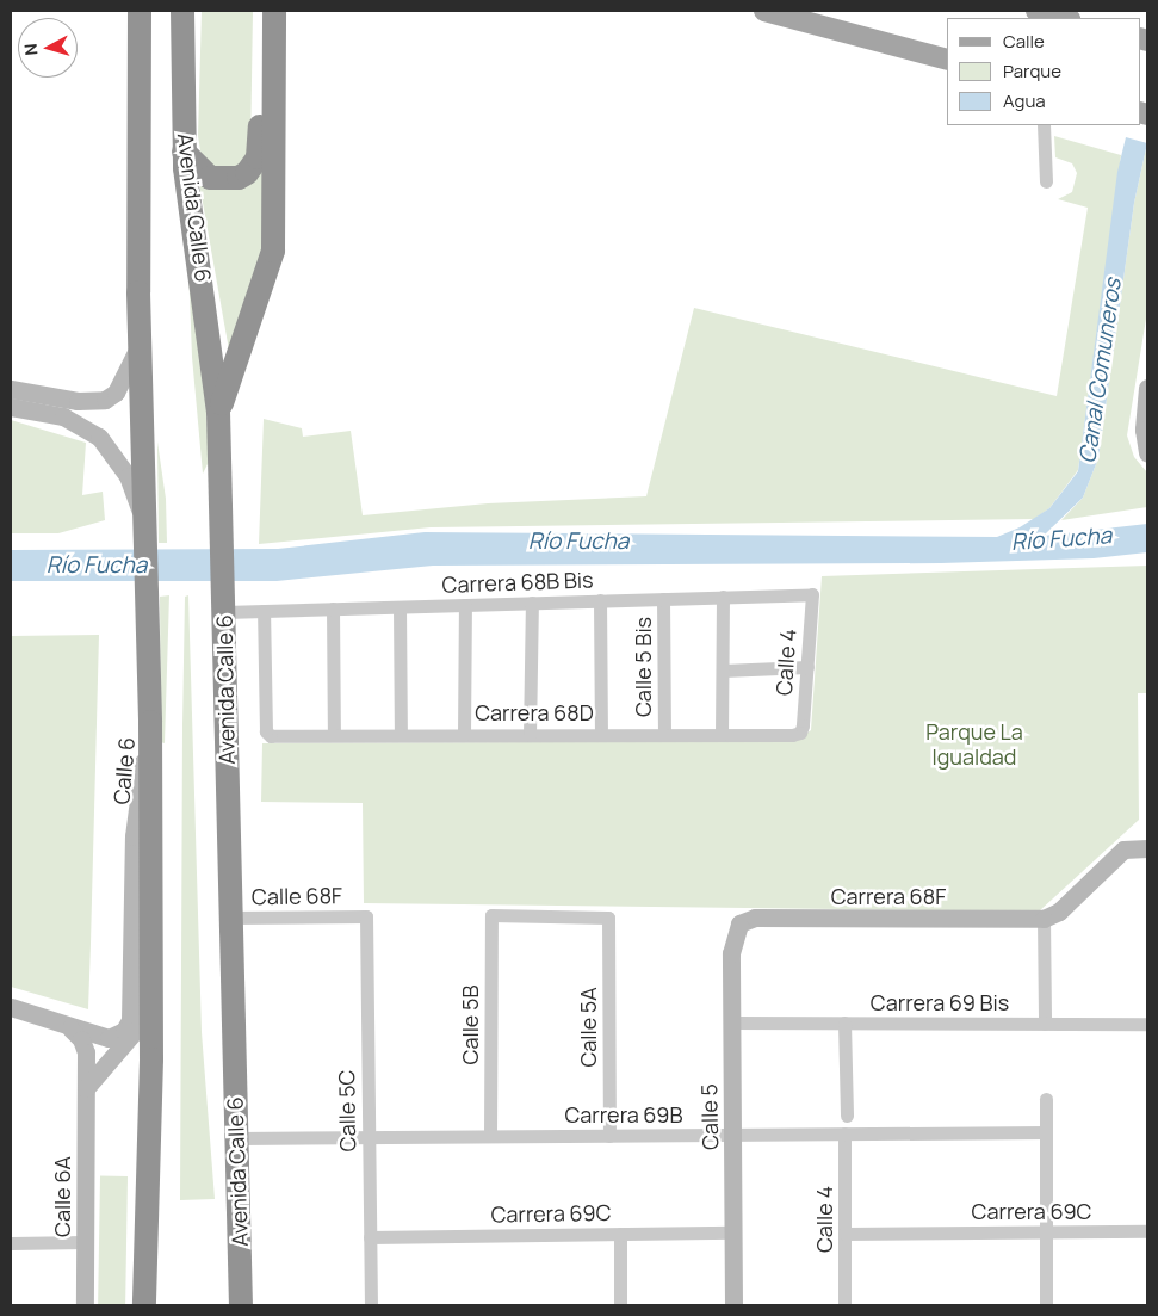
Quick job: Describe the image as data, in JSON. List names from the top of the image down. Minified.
{"streets":{"highway":["Avenida Calle 6"],"street":["Carrera 68B Bis","Calle 4","Calle 5 Bis","Carrera 68D","Calle 6","Calle 68F","Carrera 68F","Carrera 69 Bis","Calle 5B","Calle 5A","Calle 5C","Carrera 69B","Calle 5","Calle 6A","Carrera 69C"]},"crossings":[["Avenida Calle 6","Carrera 68B Bis"],["Avenida Calle 6","Calle 68F"],["Avenida Calle 6","Carrera 69B"],["Carrera 68B Bis","Calle 4"],["Carrera 68B Bis","Calle 5 Bis"],["Carrera 68B Bis","Carrera 68D"],["Calle 4","Carrera 68D"],["Calle 4","Carrera 69B"],["Calle 4","Carrera 69C"],["Calle 5 Bis","Carrera 68D"],["Calle 6","Calle 6A"],["Calle 68F","Calle 5C"],["Carrera 68F","Calle 5"],["Carrera 69 Bis","Calle 5"],["Calle 5B","Calle 5A"],["Calle 5B","Carrera 69B"],["Calle 5A","Carrera 69B"],["Calle 5C","Carrera 69B"],["Calle 5C","Carrera 69C"],["Carrera 69B","Calle 5"],["Calle 5","Carrera 69C"]],"water":["Canal Comuneros","Río Fucha"],"parks":["Parque La Igualdad"],"legend":["Calle","Parque","Agua"],"north":"left"}
